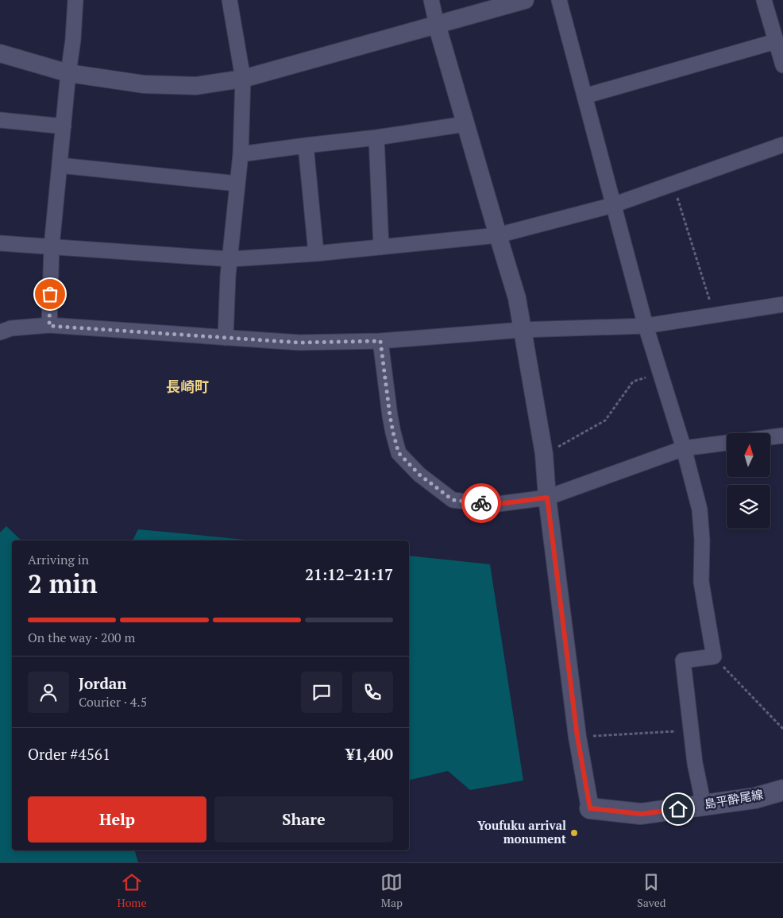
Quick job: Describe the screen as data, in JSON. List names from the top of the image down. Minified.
{"streets":{"main road":["島平酔尾線"]},"districts":["長崎町"],"places":["Youfuku arrival monument"],"north":"top","page":{"heading":["2 min","Arriving in","21:12–21:17"],"panel":["Jordan","Courier · 4.5","Order #4561","¥1,400"],"bar":"On the way · 200 m","buttons":["Help","Share"],"tabs":["Home","Map","Saved"]}}
